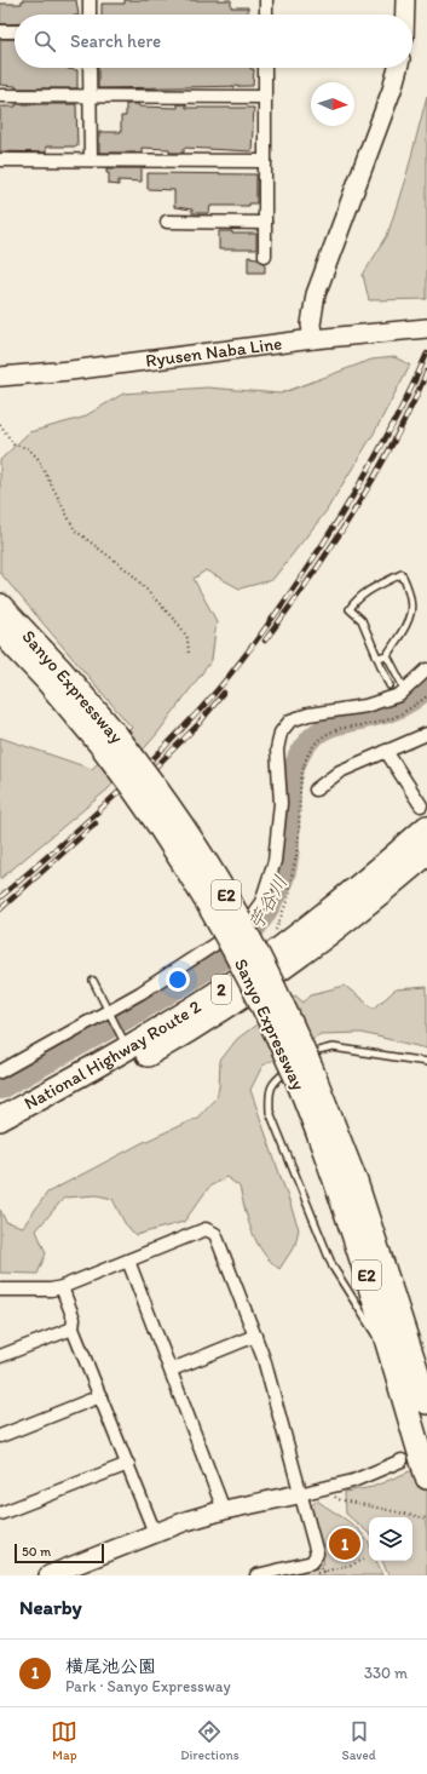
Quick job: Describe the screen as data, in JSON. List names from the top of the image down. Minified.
{"streets":{"highway":["Sanyo Expressway","E2","2","National Highway Route 2"],"street":["Ryusen Naba Line"]},"water":["苧谷川"],"scale_bar":"50 m","north":"right","page":{"search":"Search here","pins":"1","scale":"50 m","heading":"Nearby","list":[{"mark":"1","name":"横尾池公園","note":"Park · Sanyo Expressway","value":"330 m"}],"nav":["Map","Directions","Saved"]}}
